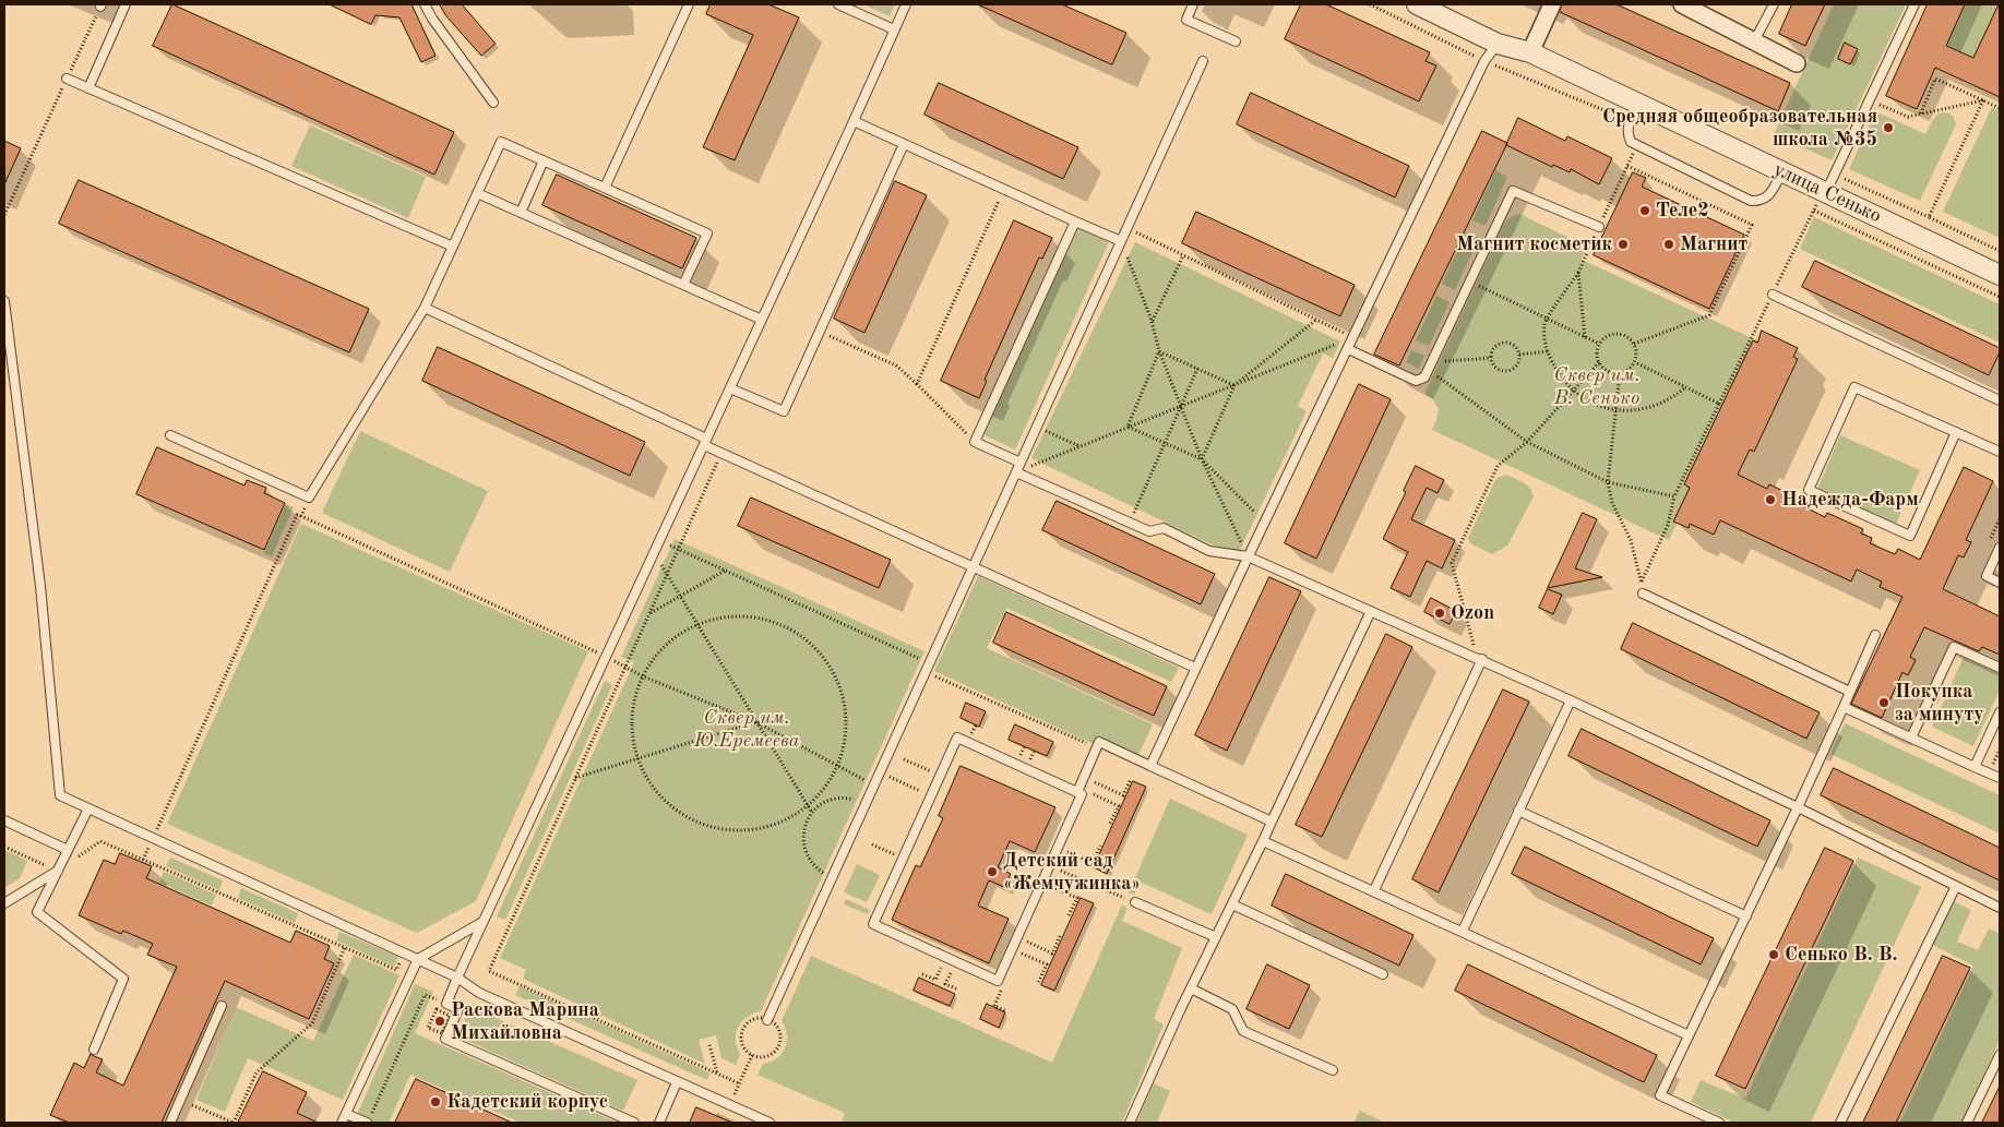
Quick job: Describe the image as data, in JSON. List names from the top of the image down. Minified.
{"streets":{"street":["улица Сенько"]},"parks":["Сквер им. В. Сенько","Сквер им. Ю.Еремеева"],"places":["Средняя общеобразовательная школа №35","Теле2","Магнит косметик","Магнит","Надежда-Фарм","Ozon","Покупка за минуту","Детский сад «Жемчужинка»","Сенько В. В.","Раскова Марина Михайловна","Кадетский корпус"]}
